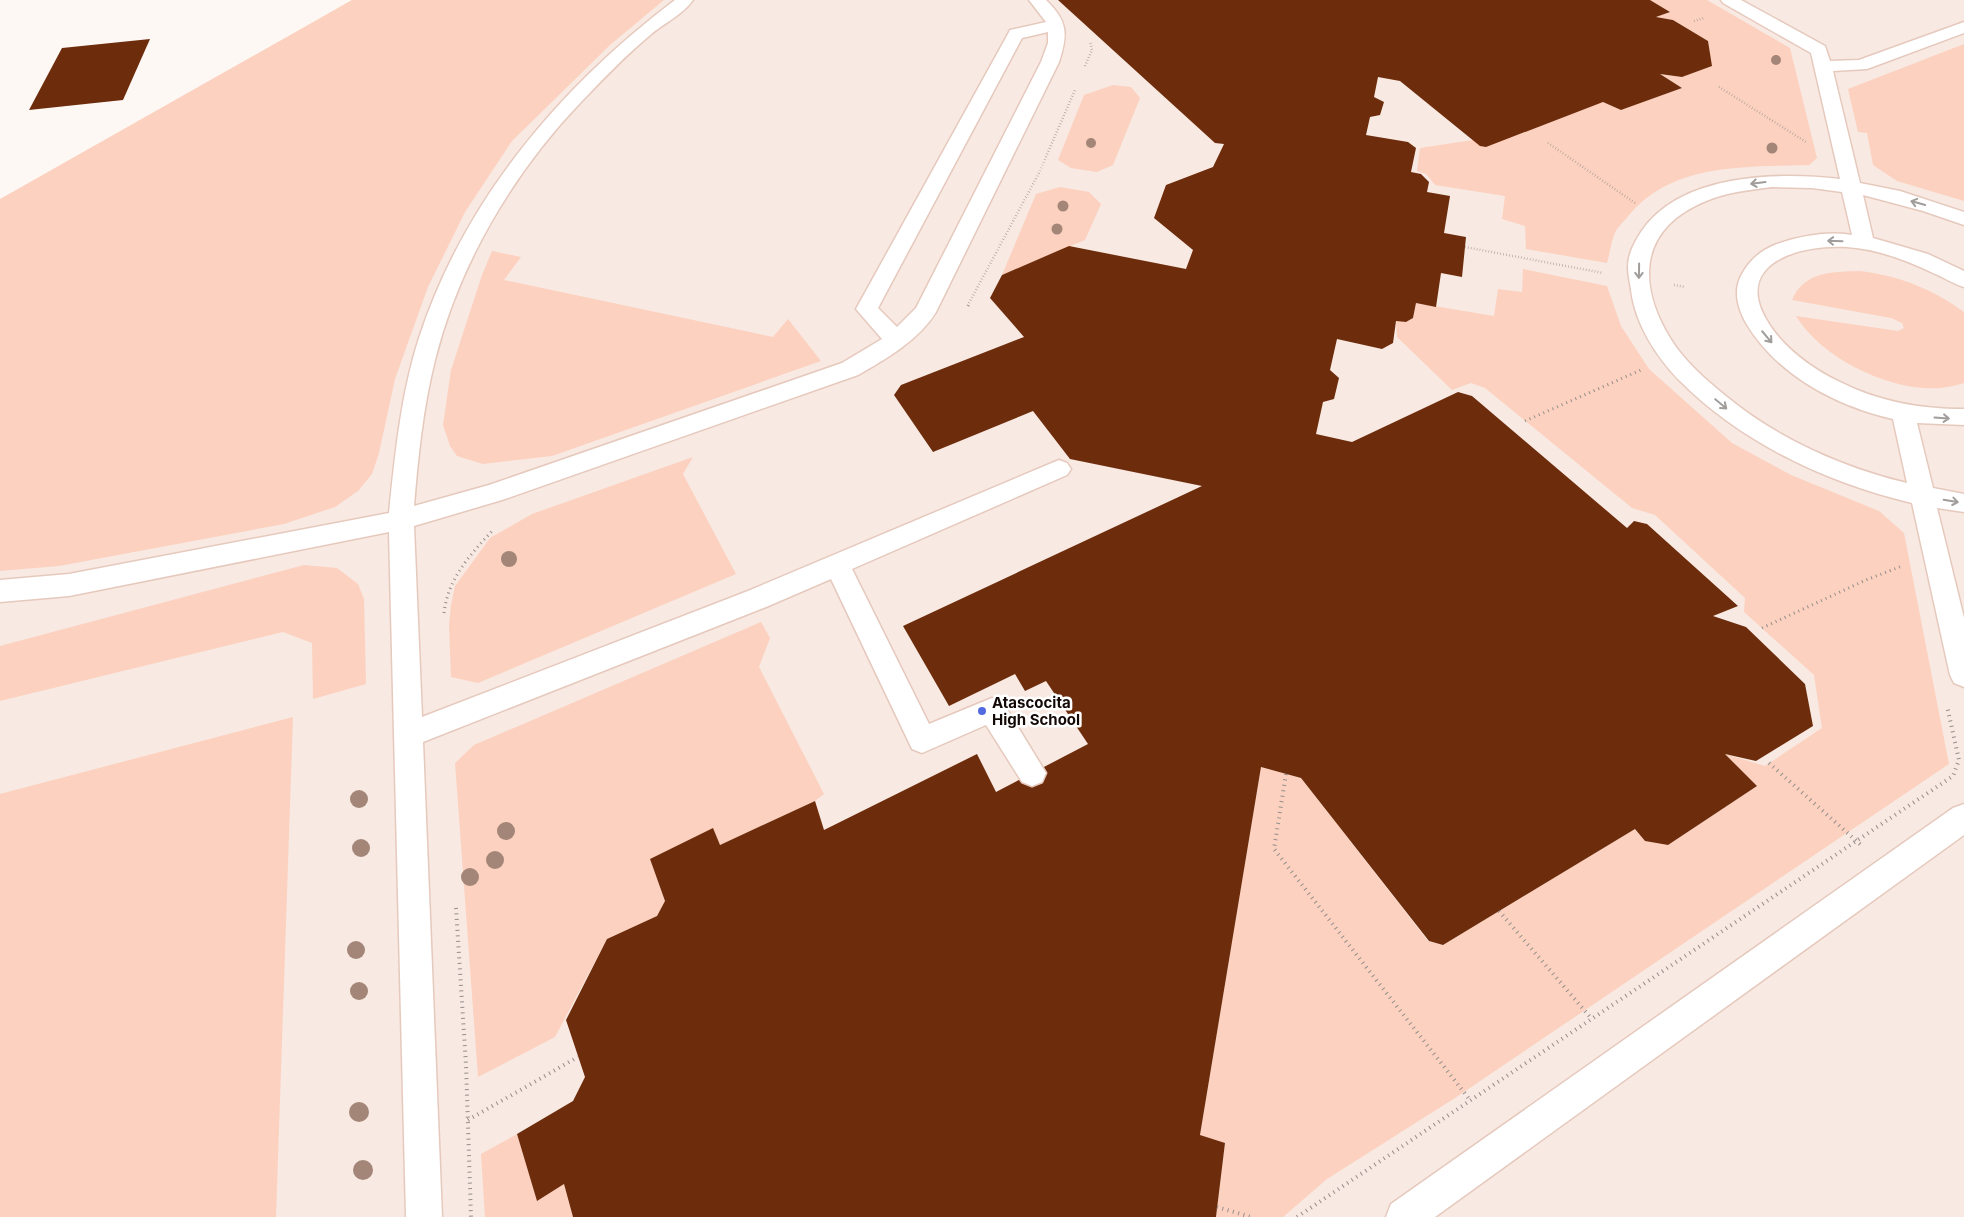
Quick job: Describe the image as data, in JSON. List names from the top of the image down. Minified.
{"places":["Atascocita High School"]}
